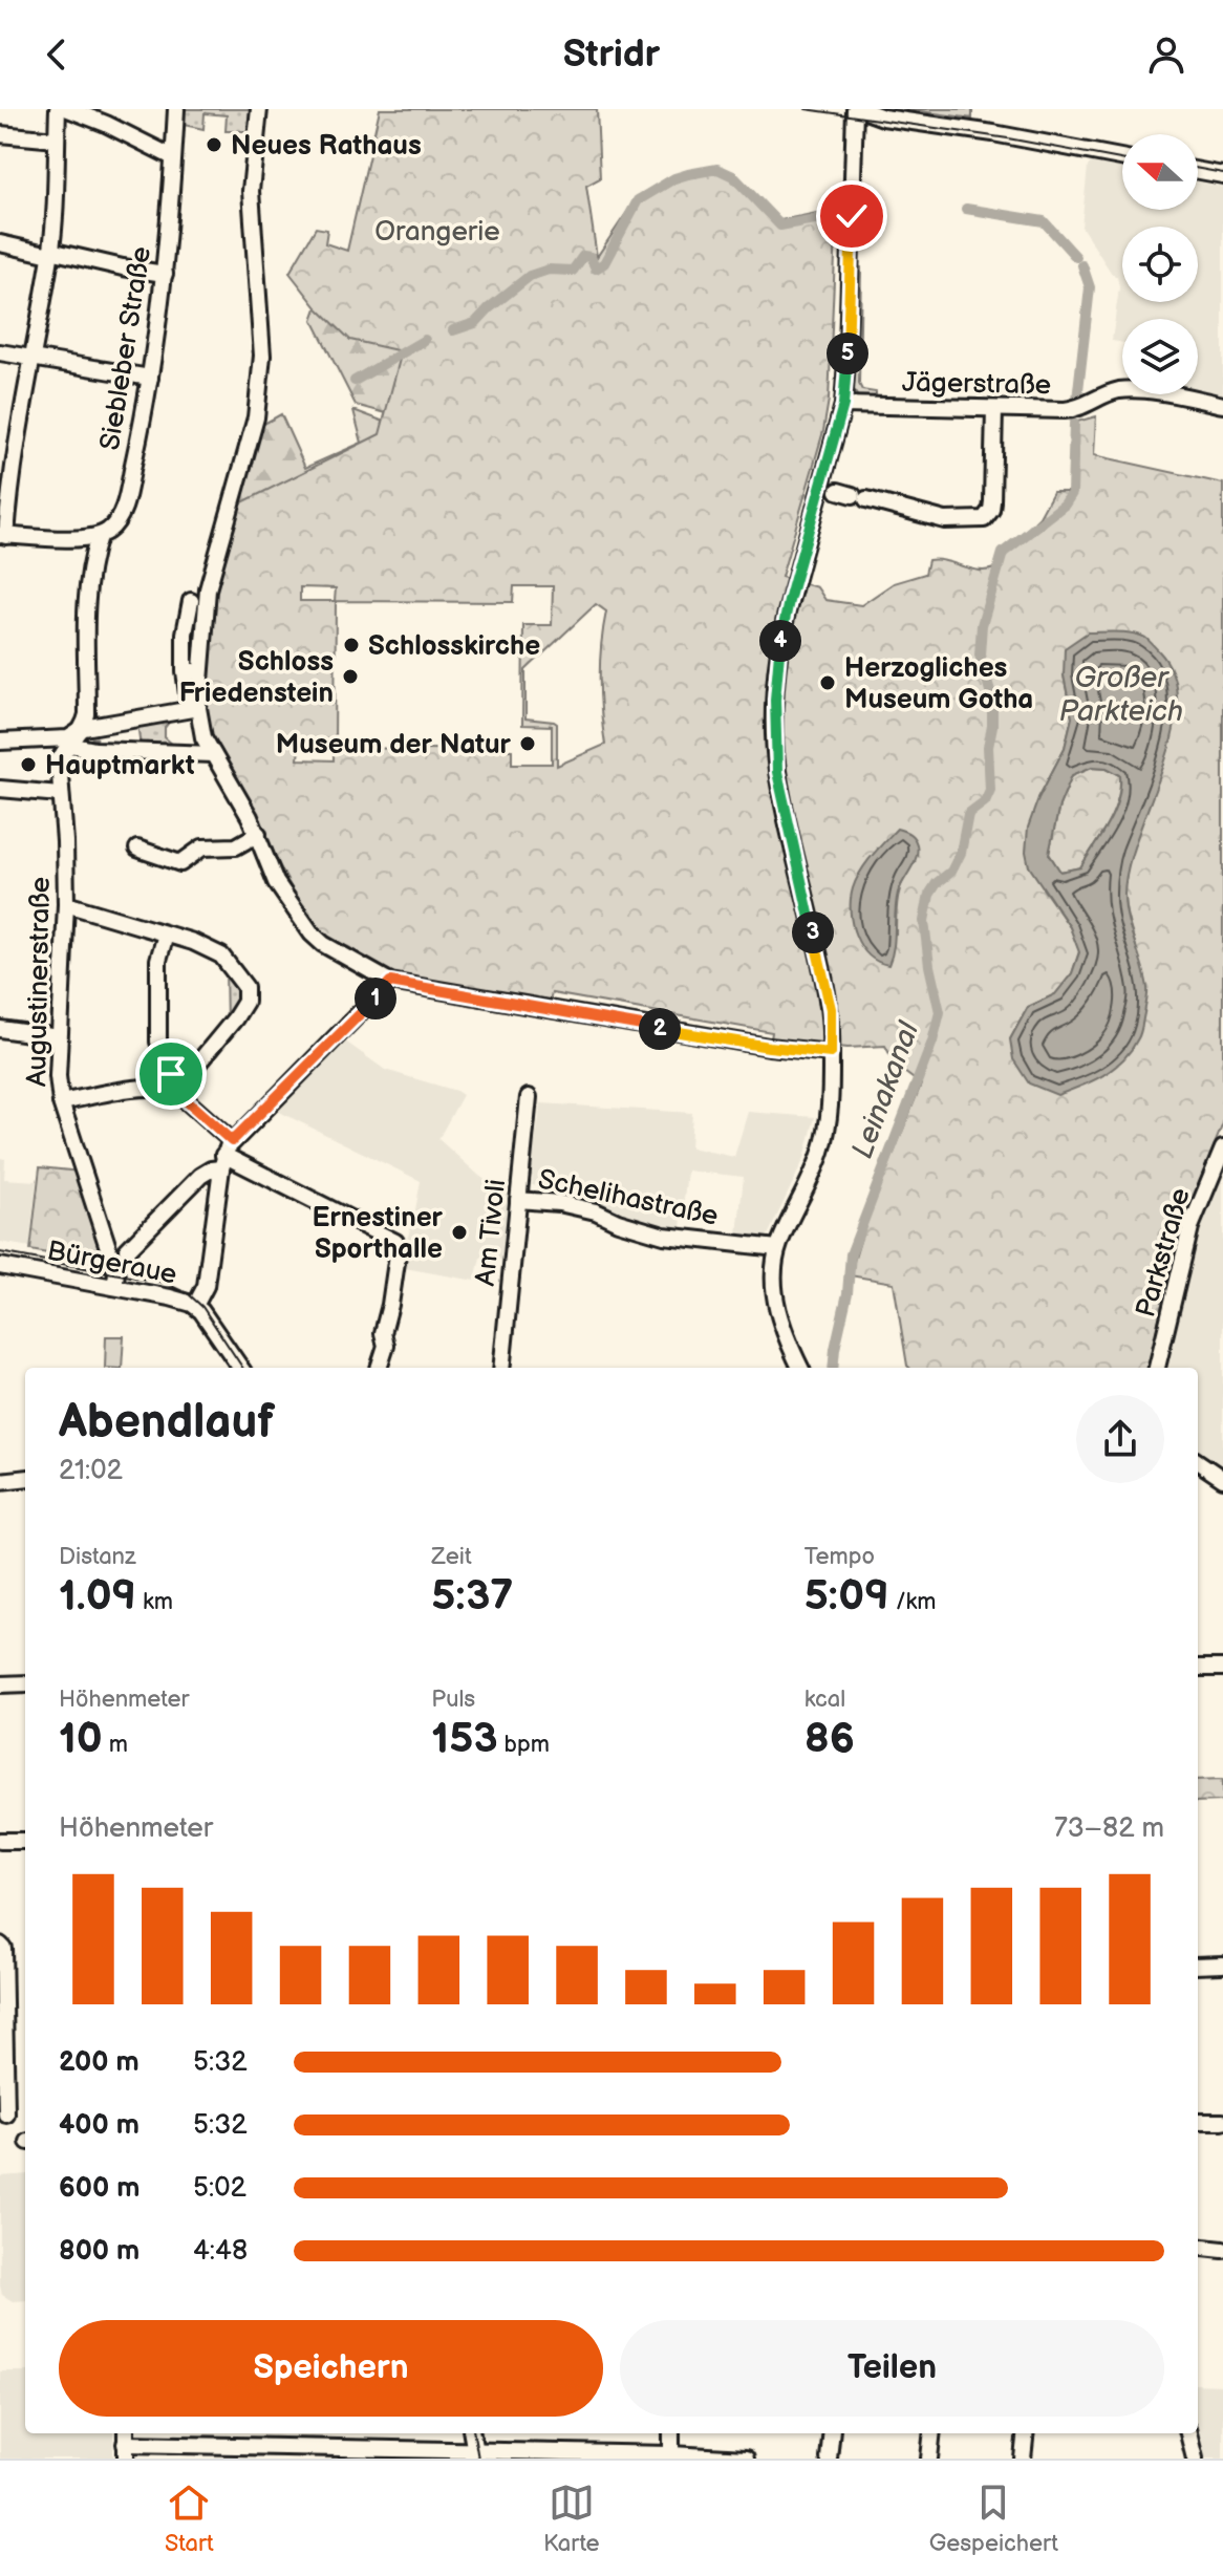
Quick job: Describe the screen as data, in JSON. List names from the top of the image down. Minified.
{"streets":{"street":["Siebleber Straße","Jägerstraße","Augustinerstraße","Schelihastraße","Am Tivoli","Parkstraße","Bürgeraue"]},"crossings":[["Augustinerstraße","Bürgeraue"],["Schelihastraße","Am Tivoli"]],"water":["Großer Parkteich","Leinakanal"],"parks":["Orangerie"],"places":["Neues Rathaus","Schlosskirche","Schloss Friedenstein","Herzogliches Museum Gotha","Museum der Natur","Hauptmarkt","Ernestiner Sporthalle"],"north":"left","page":{"header":"Stridr","pins":["5","4","3","1","2"],"heading":["Abendlauf","21:02"],"stats":[["Distanz","1.09 km"],["Zeit","5:37"],["Tempo","5:09 /km"],["Höhenmeter","10 m"],["Puls","153 bpm"],["kcal","86"]],"chart":["Höhenmeter","73–82 m"],"list":[{"name":"200 m","note":"5:32"},{"name":"400 m","note":"5:32"},{"name":"600 m","note":"5:02"},{"name":"800 m","note":"4:48"}],"buttons":["Speichern","Teilen"],"tabs":["Start","Karte","Gespeichert"]}}
